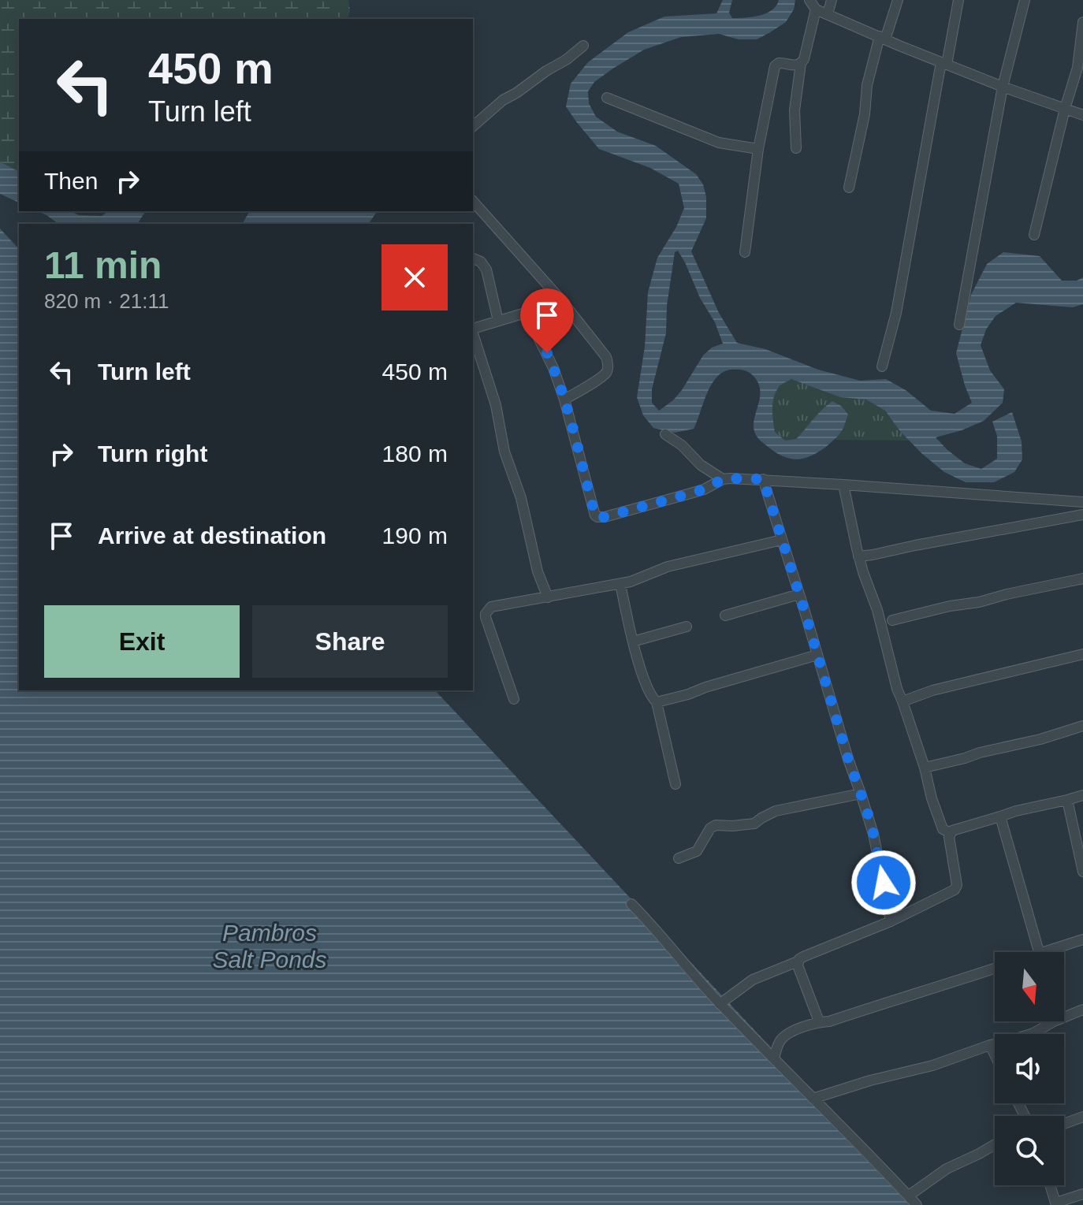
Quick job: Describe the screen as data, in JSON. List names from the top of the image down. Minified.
{"water":["Pambros Salt Ponds"],"north":"bottom","page":{"turn":["450 m","Turn left"],"then":"Then","heading":["11 min","820 m · 21:11"],"list":[{"name":"Turn left","value":"450 m"},{"name":"Turn right","value":"180 m"},{"name":"Arrive at destination","value":"190 m"}],"buttons":["Exit","Share"]}}
